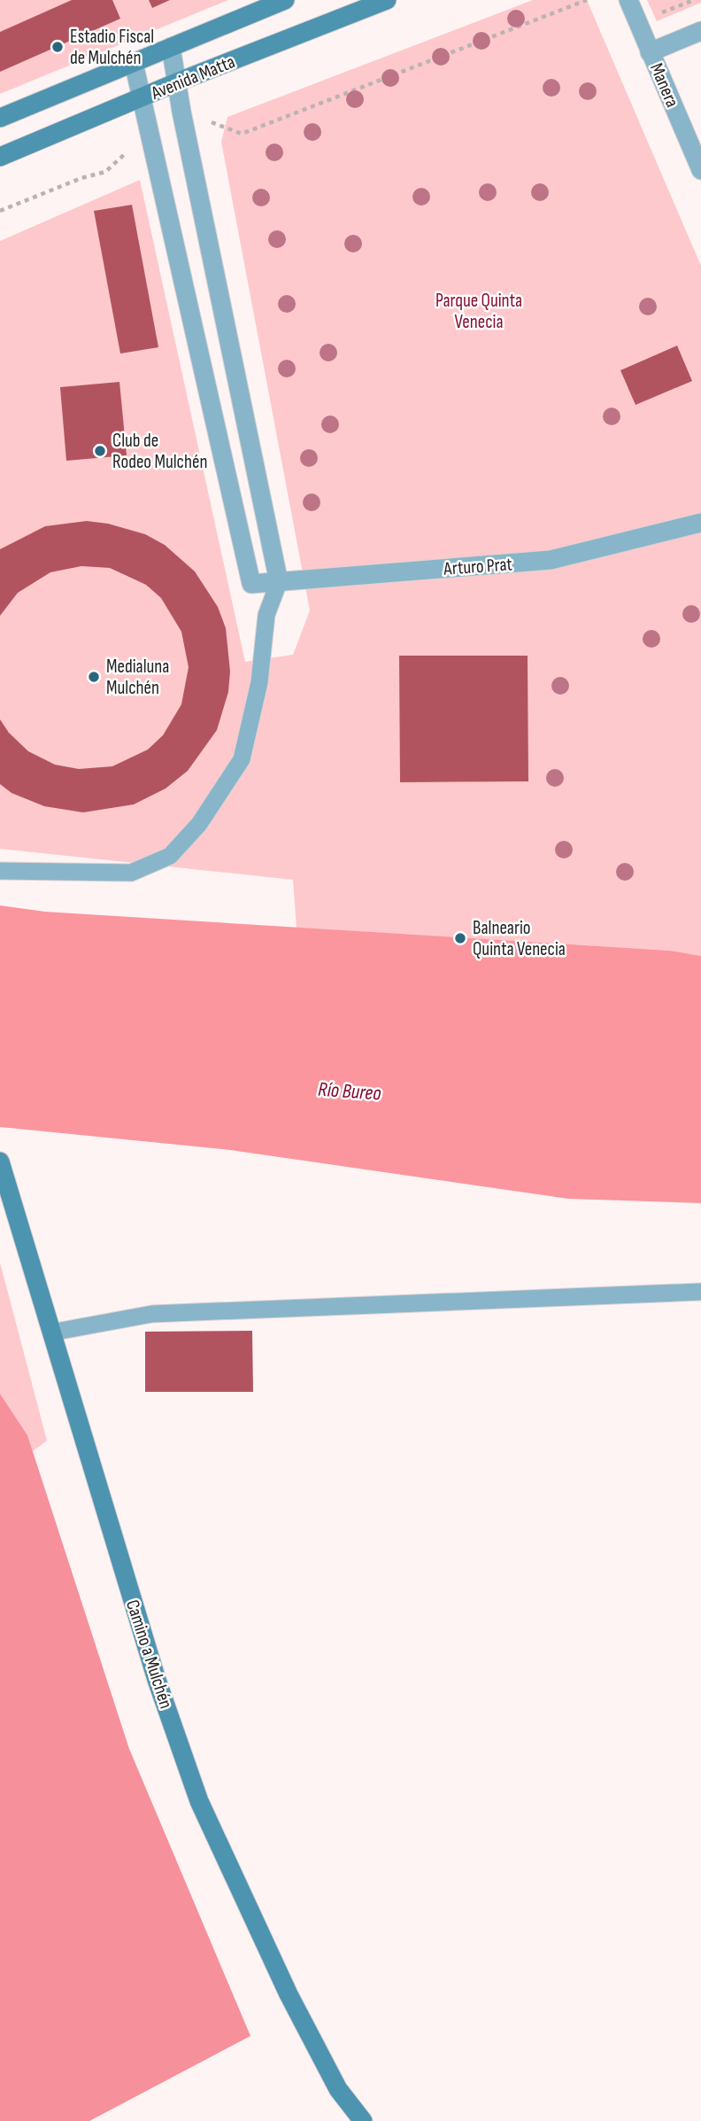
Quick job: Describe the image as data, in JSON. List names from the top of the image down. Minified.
{"streets":{"main road":["Avenida Matta","Camino a Mulchén"],"street":["Manera","Arturo Prat"]},"water":["Río Bureo"],"parks":["Parque Quinta Venecia"],"places":["Estadio Fiscal de Mulchén","Club de Rodeo Mulchén","Medialuna Mulchén","Balneario Quinta Venecia"]}
